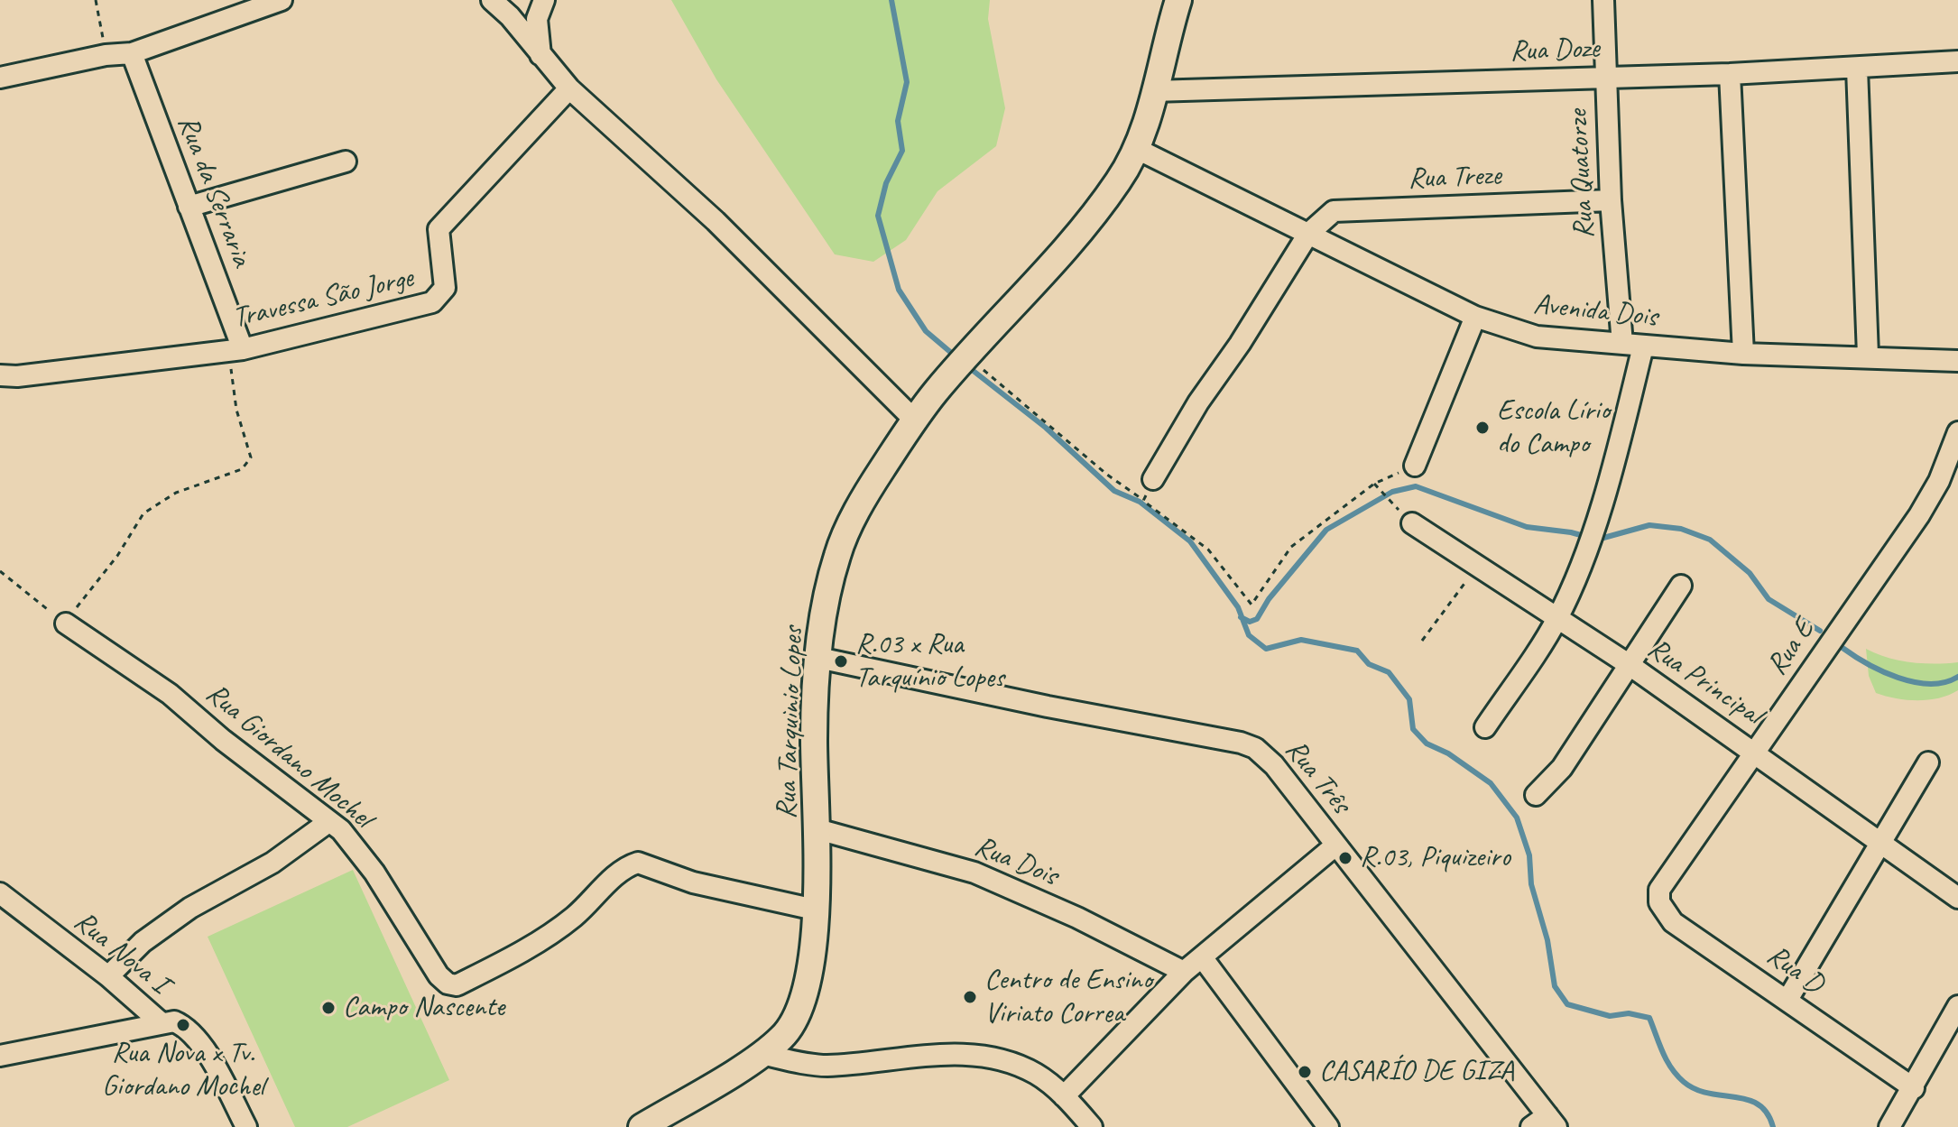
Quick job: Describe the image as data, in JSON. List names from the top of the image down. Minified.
{"streets":{"main road":["Rua Tarquinio Lopes"],"street":["Rua Doze","Rua Quatorze","Rua Treze","Rua da Serraria","Travessa São Jorge","Avenida Dois","Rua E","Rua Principal","Rua Giordano Mochel","Rua Três","Rua Dois","Rua Nova I","Rua D"]},"crossings":[["Rua Doze","Rua Quatorze"],["Rua Doze","Rua Tarquinio Lopes"],["Rua Quatorze","Rua Treze"],["Rua Quatorze","Avenida Dois"],["Rua Treze","Avenida Dois"],["Rua da Serraria","Travessa São Jorge"],["Avenida Dois","Rua Tarquinio Lopes"],["Rua E","Rua Principal"],["Rua E","Rua D"],["Rua Tarquinio Lopes","Rua Giordano Mochel"],["Rua Tarquinio Lopes","Rua Três"],["Rua Tarquinio Lopes","Rua Dois"]],"places":["Escola Lírio do Campo","R.03 x Rua Tarquínio Lopes","R.03, Piquizeiro","Centro de Ensino Viriato Correa","Campo Nascente","Rua Nova x Tv. Giordano Mochel","CASARÍO DE GIZA"]}
